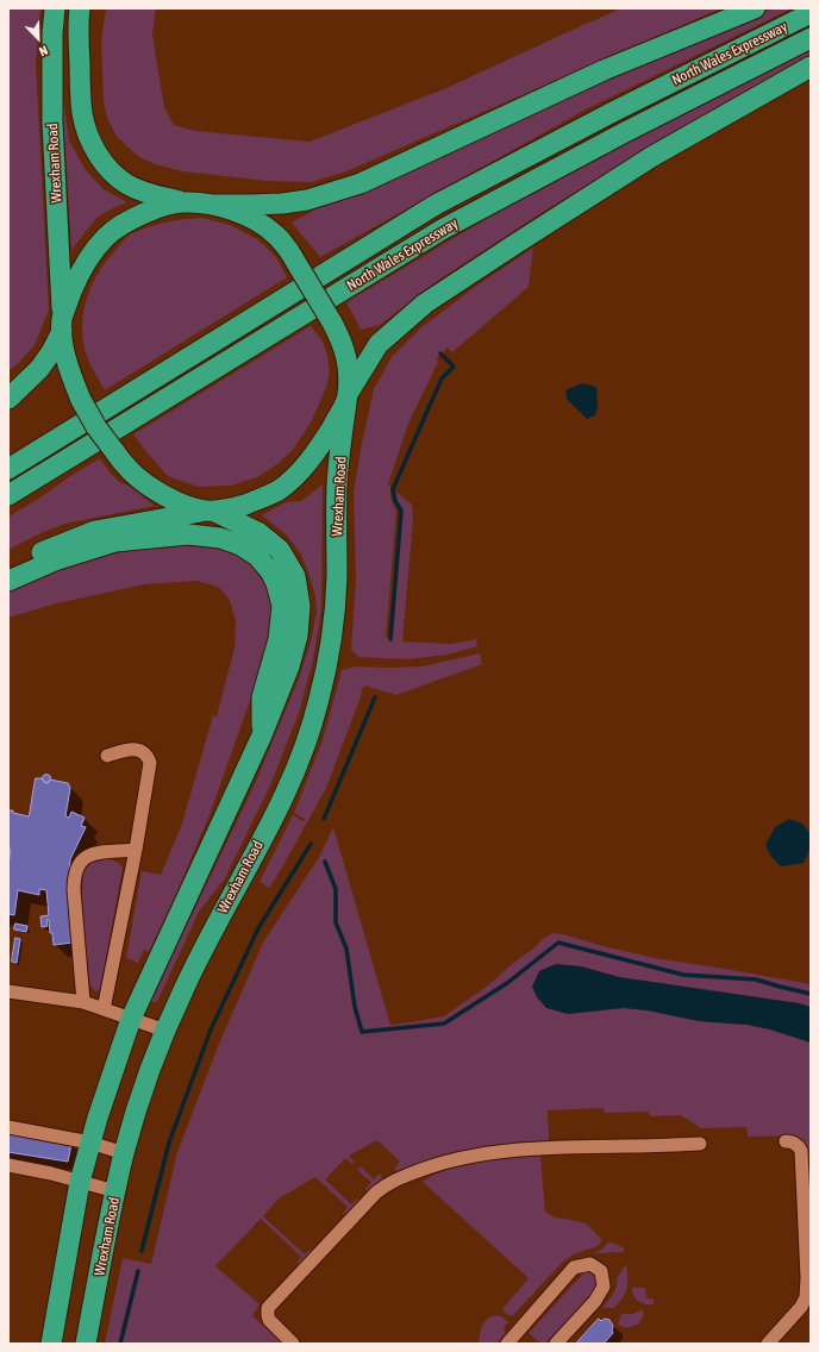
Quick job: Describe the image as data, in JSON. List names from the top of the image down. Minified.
{"streets":{"highway":["North Wales Expressway","Wrexham Road"]},"north":"bottom right"}
